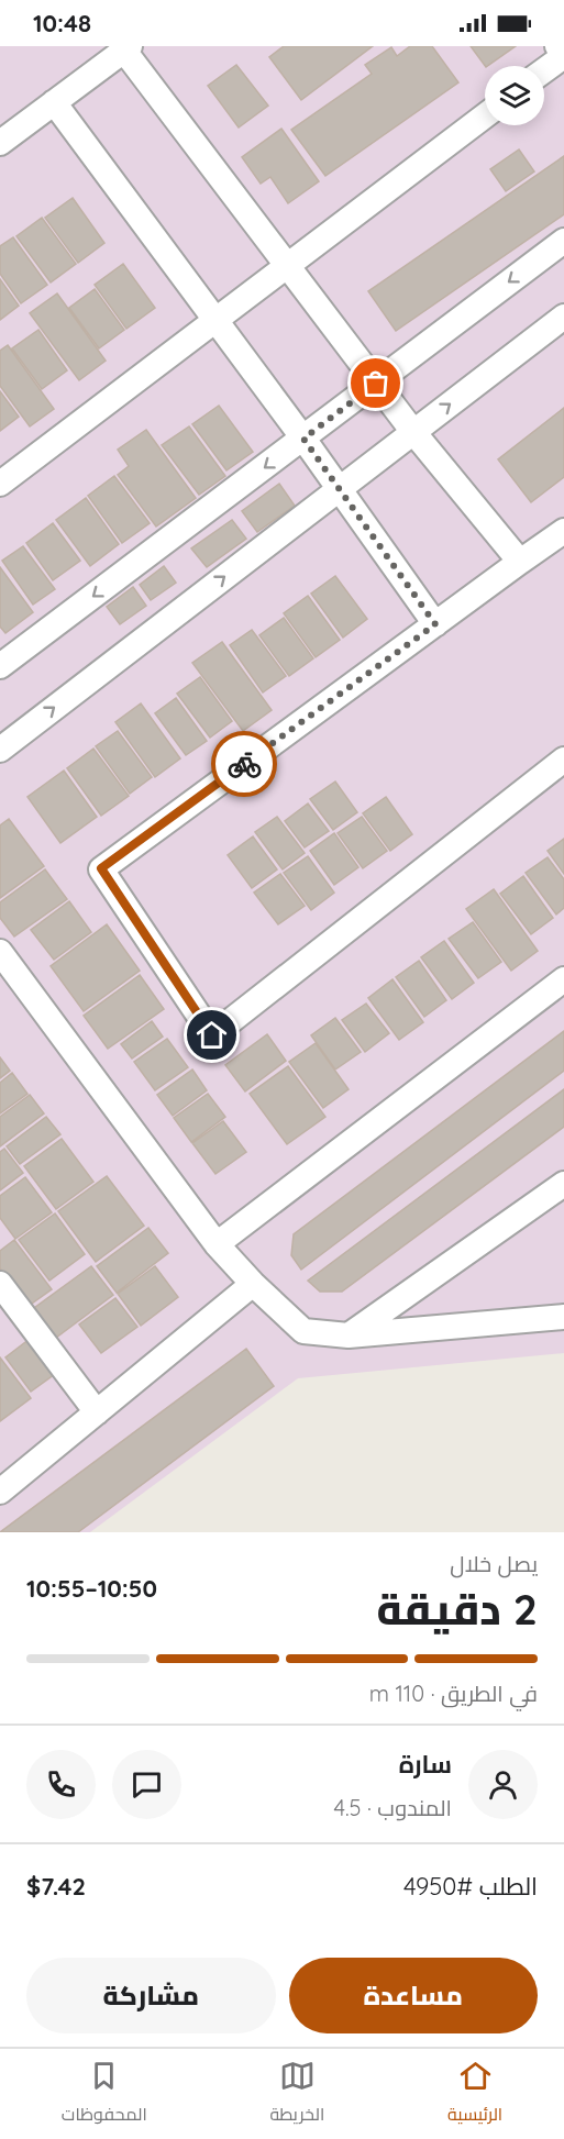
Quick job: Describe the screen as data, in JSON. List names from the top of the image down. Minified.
{"page":{"status":"10:48","heading":["2 دقيقة","يصل خلال","10:50–10:55"],"panel":["سارة","المندوب · 4.5","الطلب #4950","$7.42"],"bar":"في الطريق · 110 m","buttons":["مساعدة","مشاركة"],"tabs":["الرئيسية","الخريطة","المحفوظات"]}}
